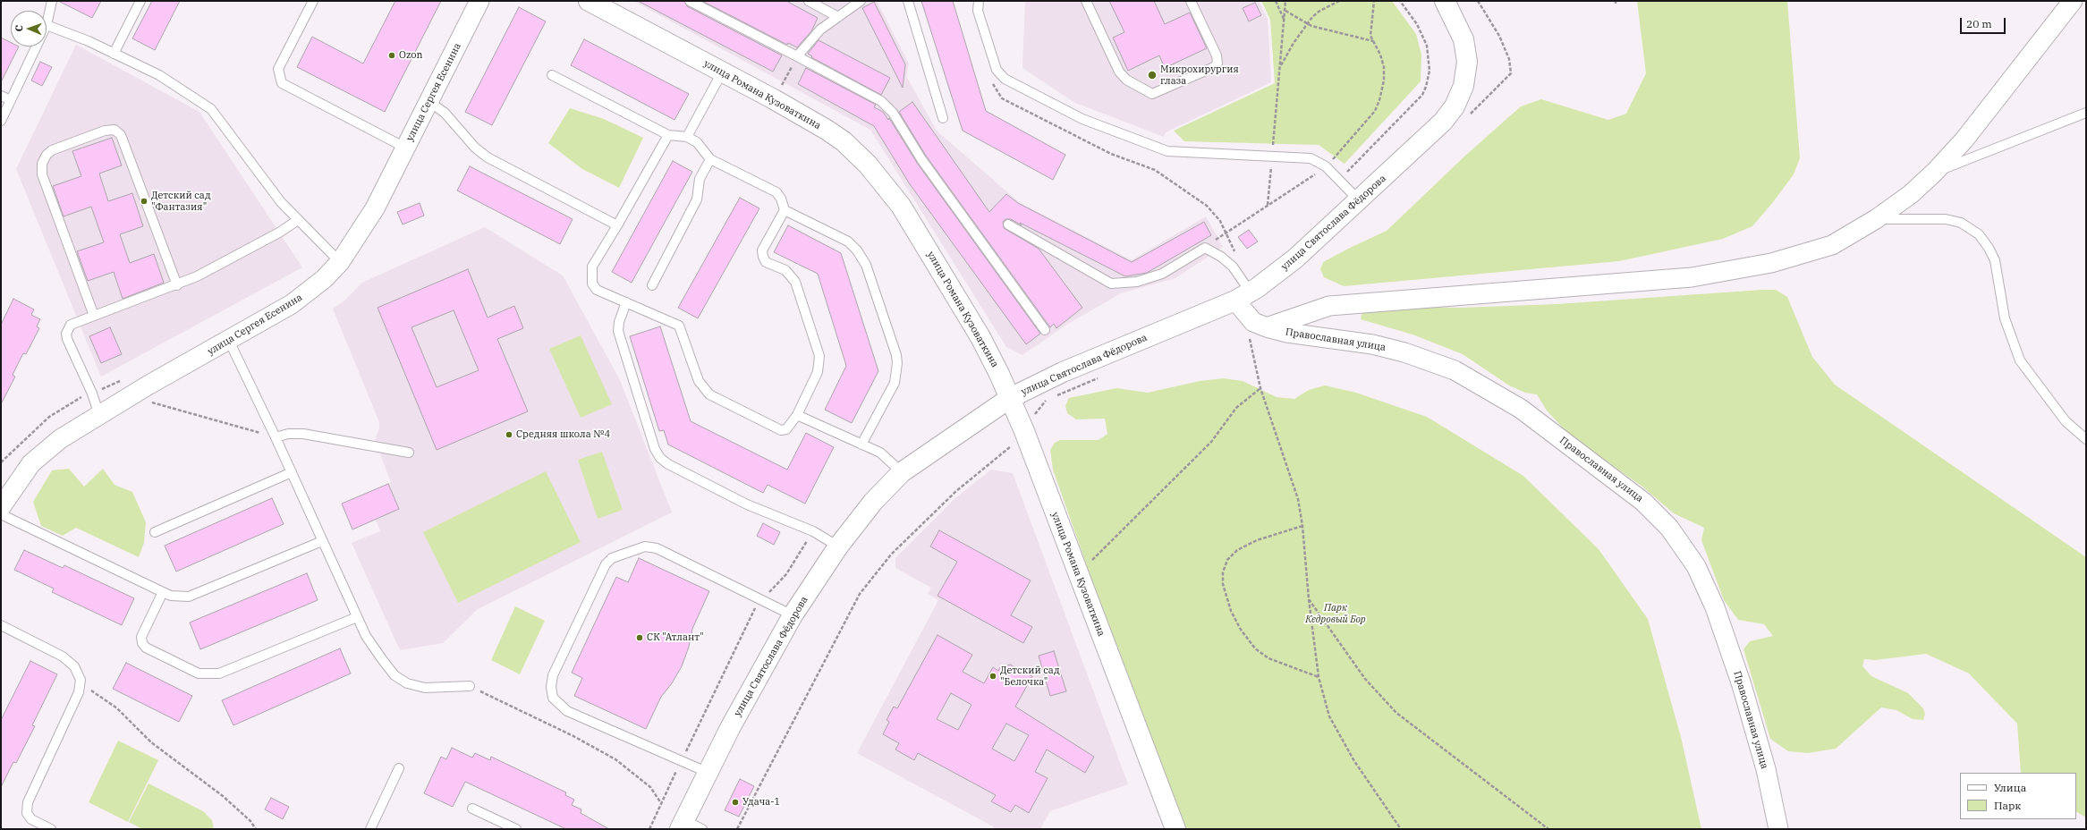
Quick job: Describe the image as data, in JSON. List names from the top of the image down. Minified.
{"streets":{"street":["улица Сергея Есенина","улица Романа Кузоваткина","улица Святослава Фёдорова","Православная улица"]},"crossings":[["улица Романа Кузоваткина","улица Святослава Фёдорова"],["улица Святослава Фёдорова","Православная улица"]],"parks":["Парк Кедровый Бор"],"places":["Ozon","Микрохирургия глаза","Детский сад \"Фантазия\"","Средняя школа №4","СК \"Атлант\"","Детский сад \"Белочка\"","Удача-1"],"legend":["Улица","Парк"],"scale_bar":"20 m","north":"left"}
